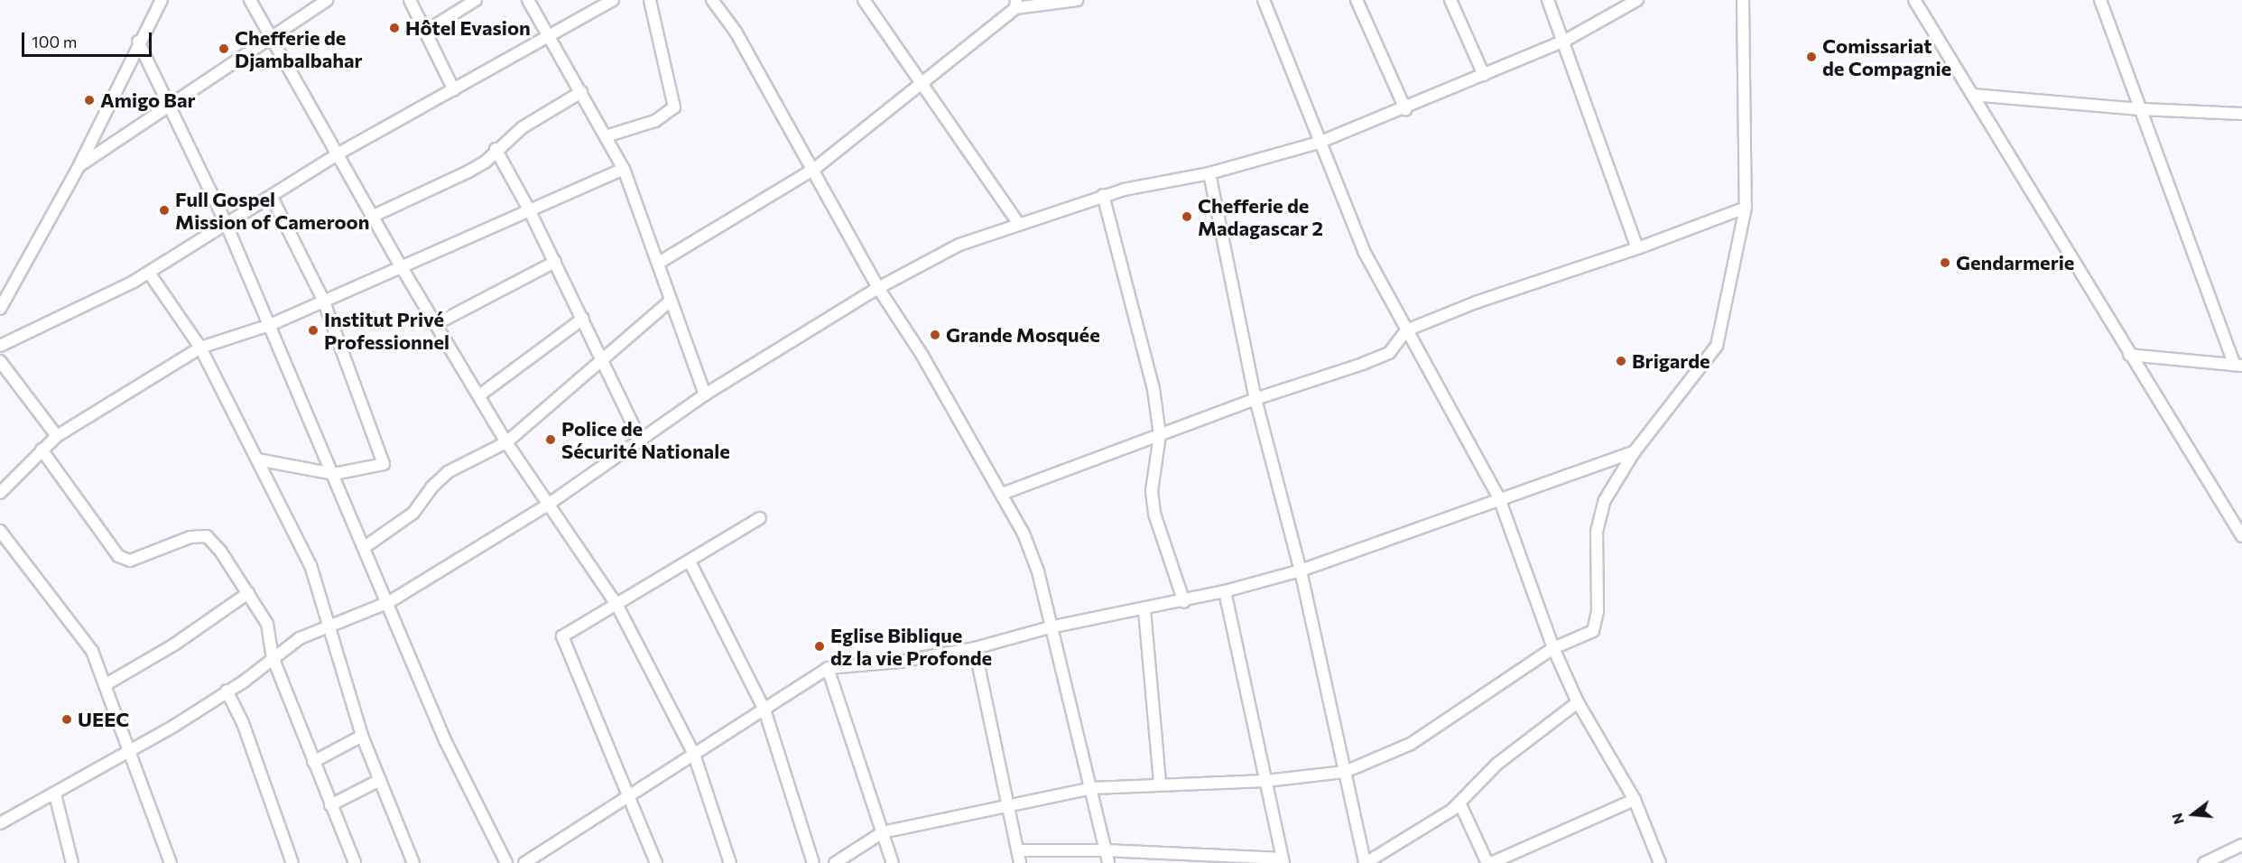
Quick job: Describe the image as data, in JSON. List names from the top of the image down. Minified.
{"places":["Hôtel Evasion","Chefferie de Djambalbahar","Comissariat de Compagnie","Amigo Bar","Full Gospel Mission of Cameroon","Chefferie de Madagascar 2","Gendarmerie","Institut Privé Professionnel","Grande Mosquée","Brigarde","Police de Sécurité Nationale","Eglise Biblique dz la vie Profonde","UEEC"],"scale_bar":"100 m","north":"left"}
